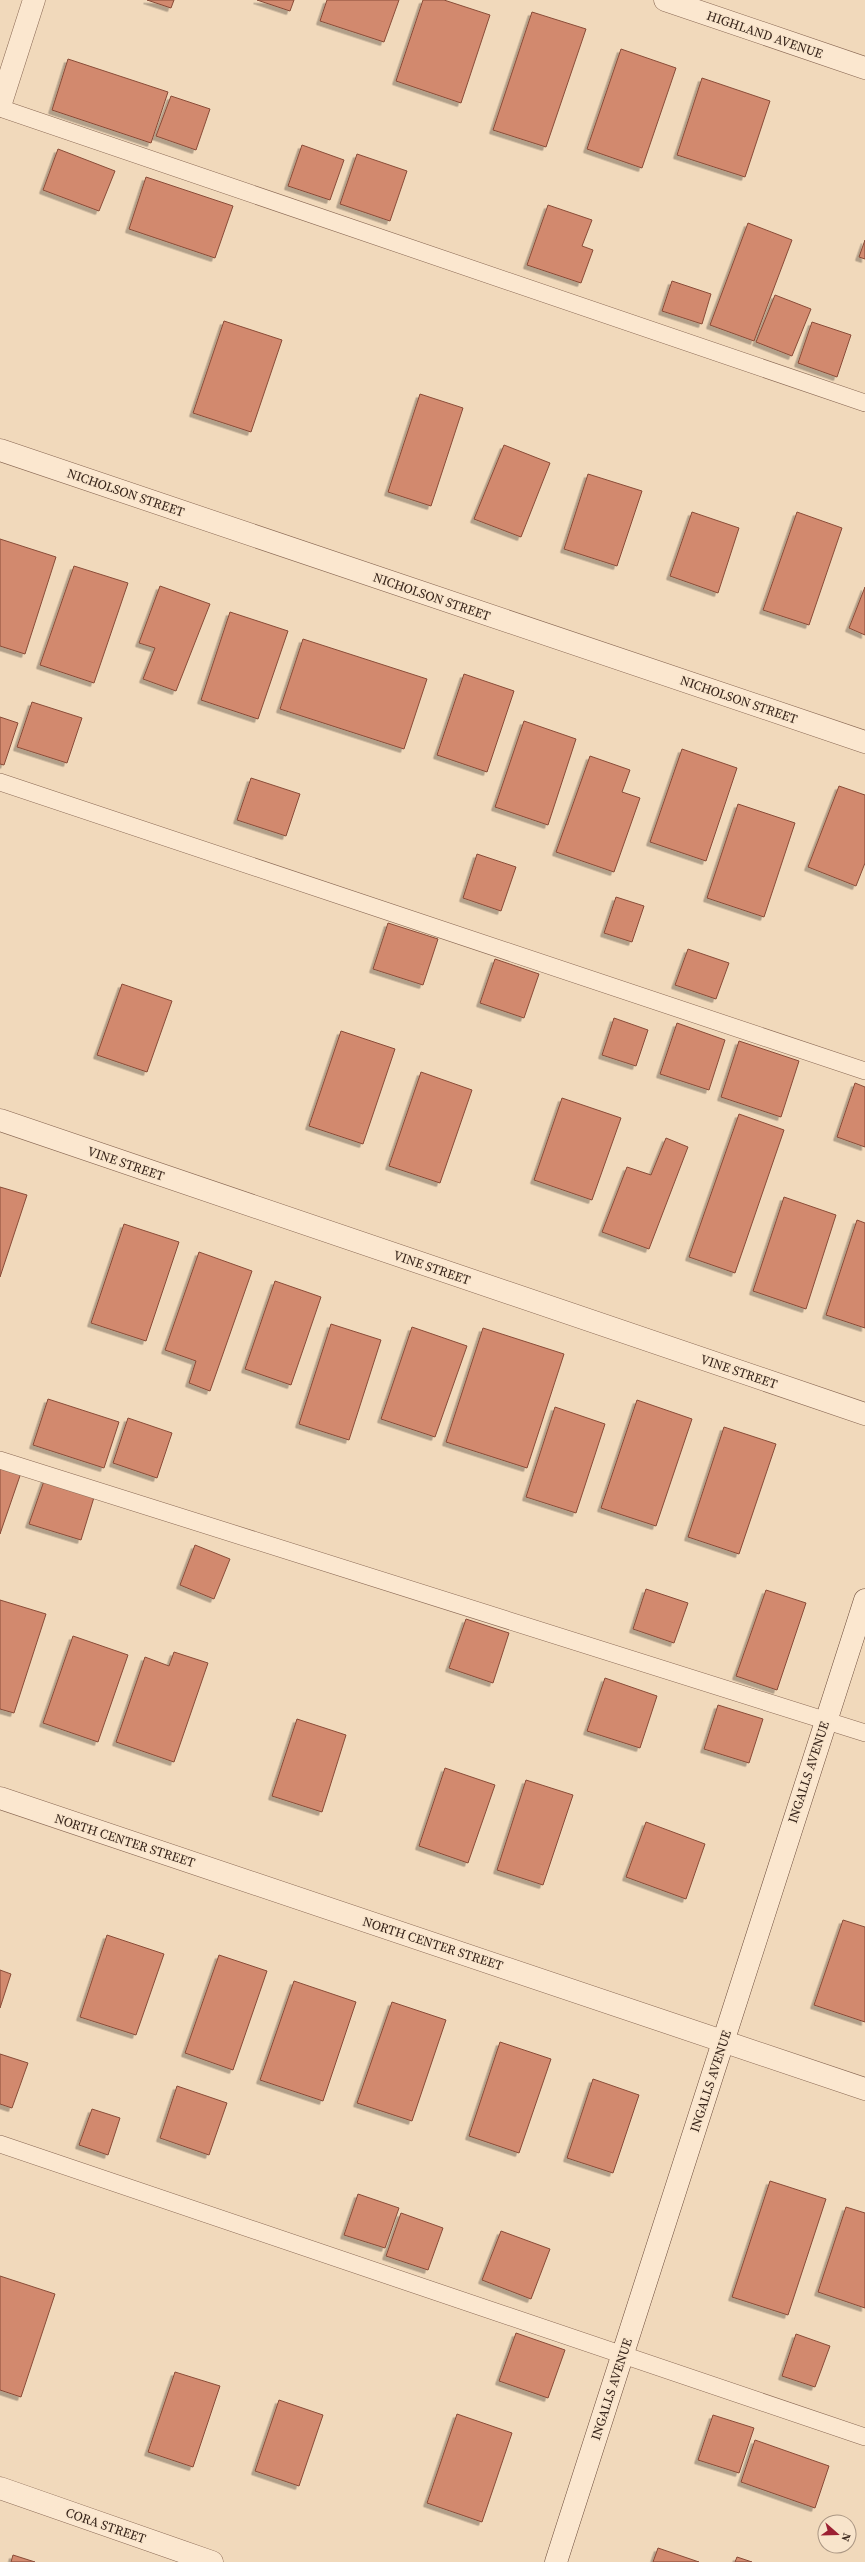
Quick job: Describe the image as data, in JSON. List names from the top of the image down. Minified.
{"streets":{"street":["HIGHLAND AVENUE","NICHOLSON STREET","VINE STREET","INGALLS AVENUE","NORTH CENTER STREET","CORA STREET"]},"crossings":[["INGALLS AVENUE","NORTH CENTER STREET"]],"north":"right"}
